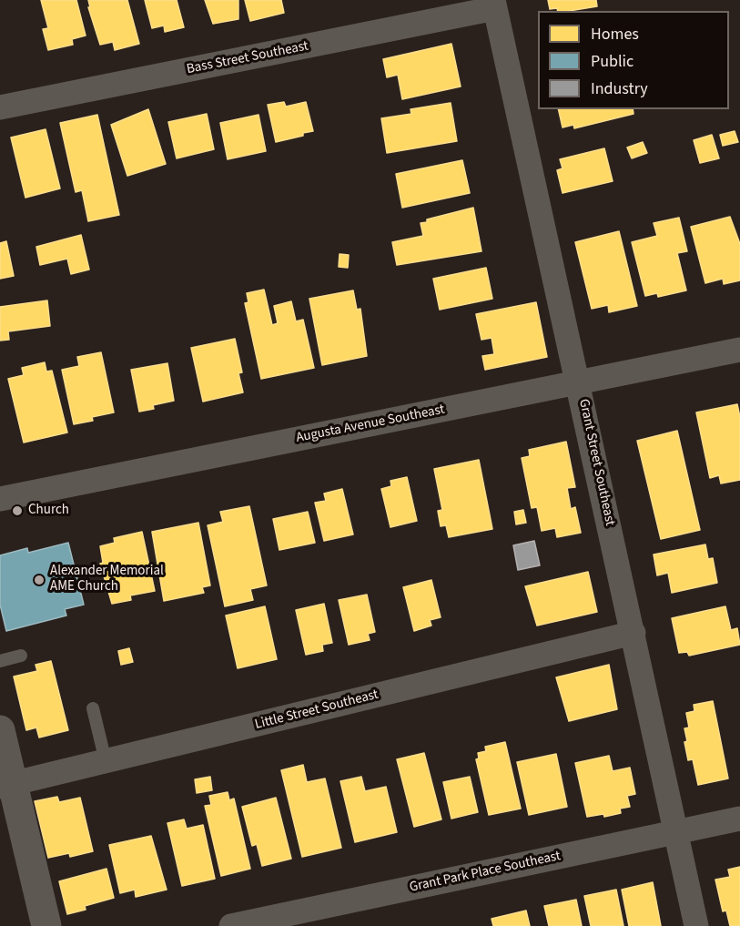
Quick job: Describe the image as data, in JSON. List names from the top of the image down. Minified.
{"streets":{"street":["Bass Street Southeast","Augusta Avenue Southeast","Grant Street Southeast","Little Street Southeast","Grant Park Place Southeast"]},"crossings":[["Bass Street Southeast","Grant Street Southeast"],["Augusta Avenue Southeast","Grant Street Southeast"],["Grant Street Southeast","Little Street Southeast"],["Grant Street Southeast","Grant Park Place Southeast"]],"places":["Church","Alexander Memorial AME Church"],"legend":["Homes","Public","Industry"]}
